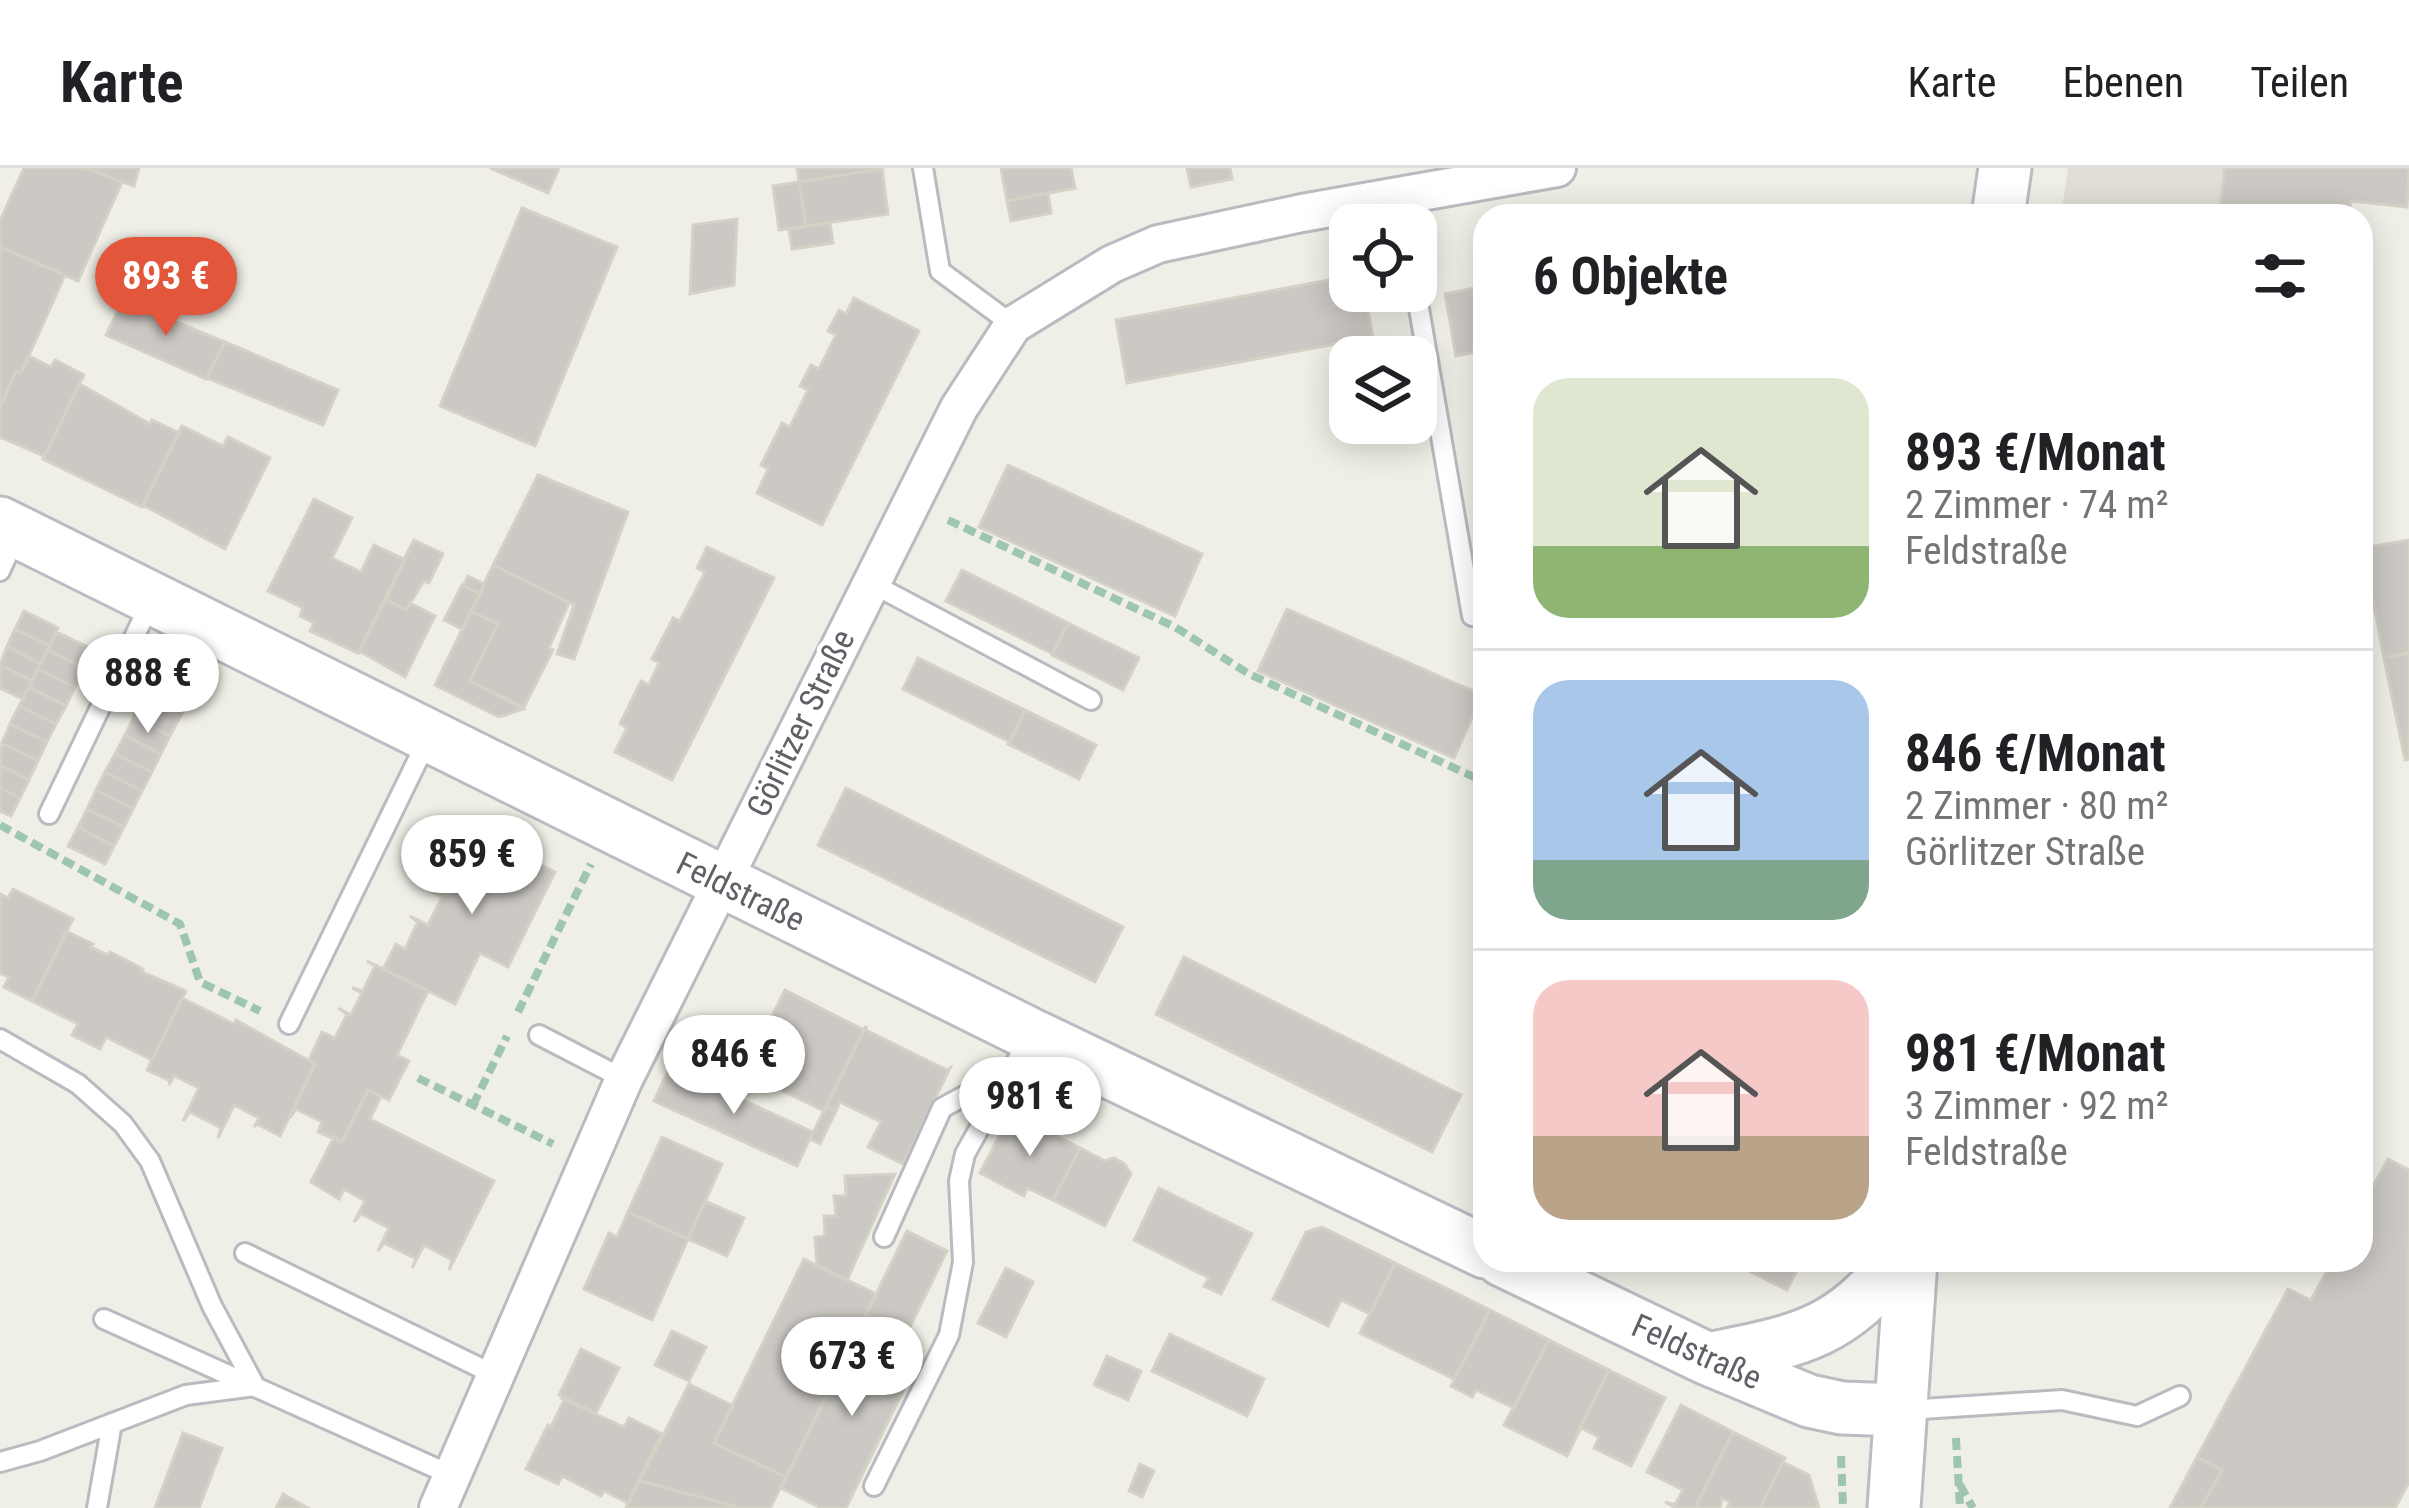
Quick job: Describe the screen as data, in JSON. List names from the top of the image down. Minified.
{"streets":{"main road":["Feldstraße"],"street":["Görlitzer Straße"]},"crossings":[["Görlitzer Straße","Feldstraße"]],"page":{"header":"Karte","nav":["Karte","Ebenen","Teilen"],"heading":"6 Objekte","price":["893 €","888 €","859 €","846 €","981 €","673 €"],"list":[{"name":"893 €/Monat","note":"2 Zimmer · 74 m² · Feldstraße"},{"name":"846 €/Monat","note":"2 Zimmer · 80 m² · Görlitzer Straße"},{"name":"981 €/Monat","note":"3 Zimmer · 92 m² · Feldstraße"}]}}
